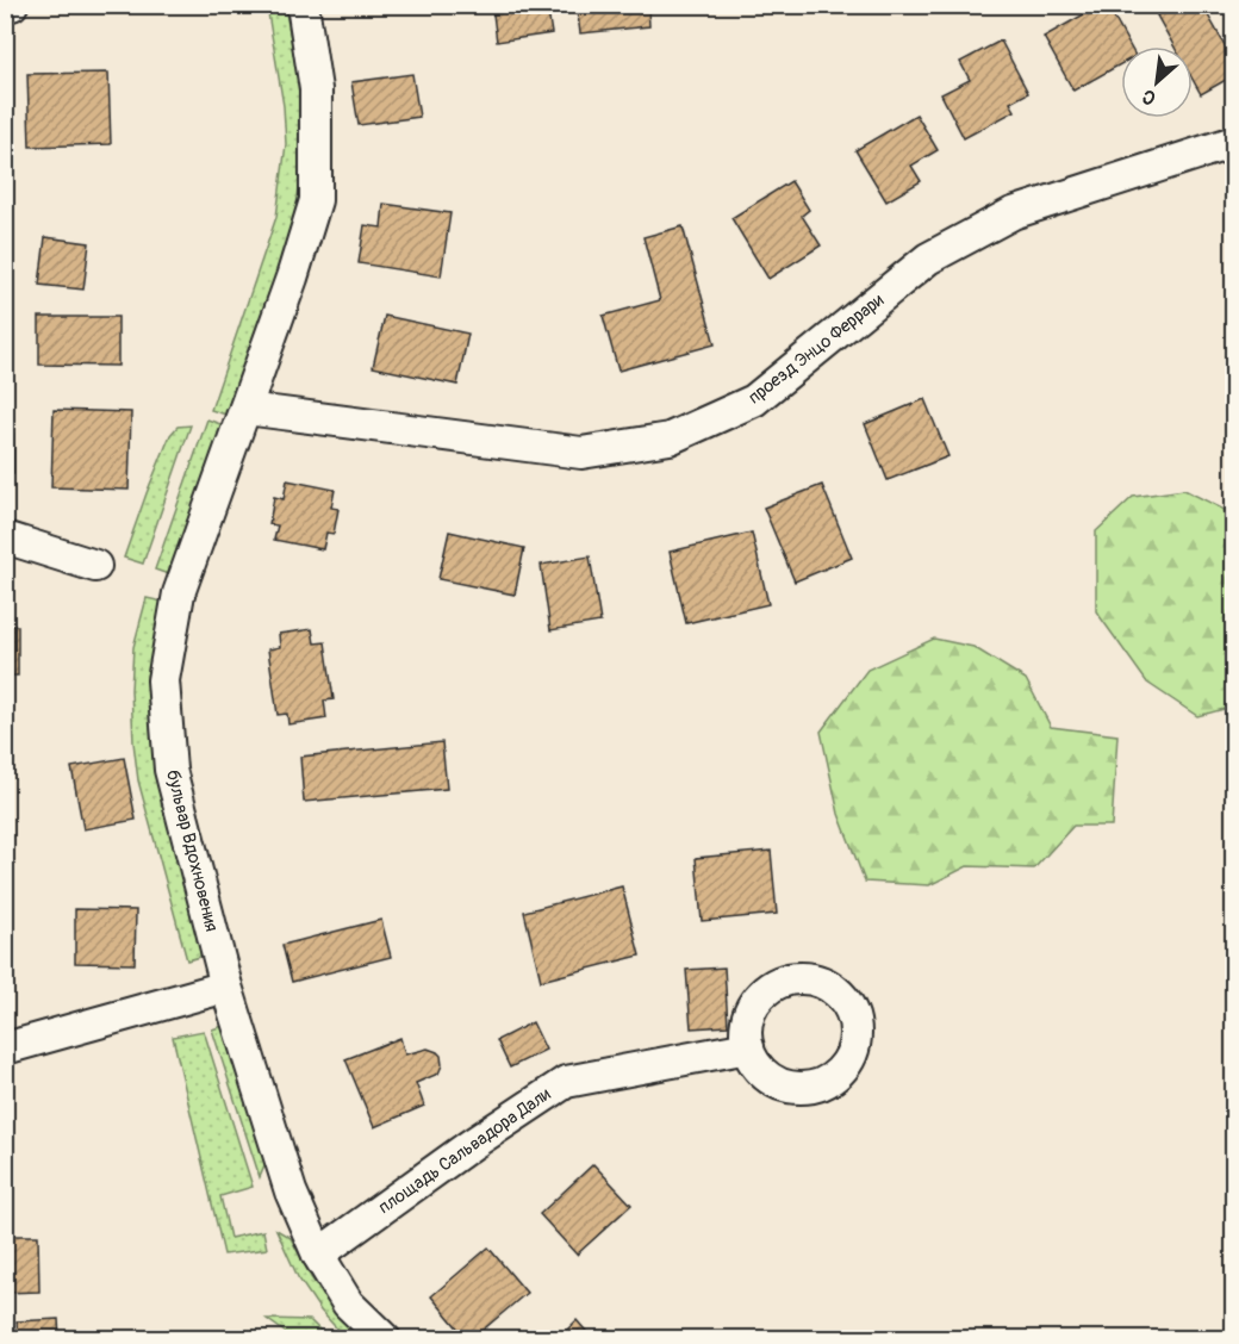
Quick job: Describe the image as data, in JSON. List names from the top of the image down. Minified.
{"streets":{"street":["проезд Энцо Феррари","бульвар Вдохновения","площадь Сальвадора Дали"]},"crossings":[["проезд Энцо Феррари","бульвар Вдохновения"],["бульвар Вдохновения","площадь Сальвадора Дали"]],"north":"bottom left"}
